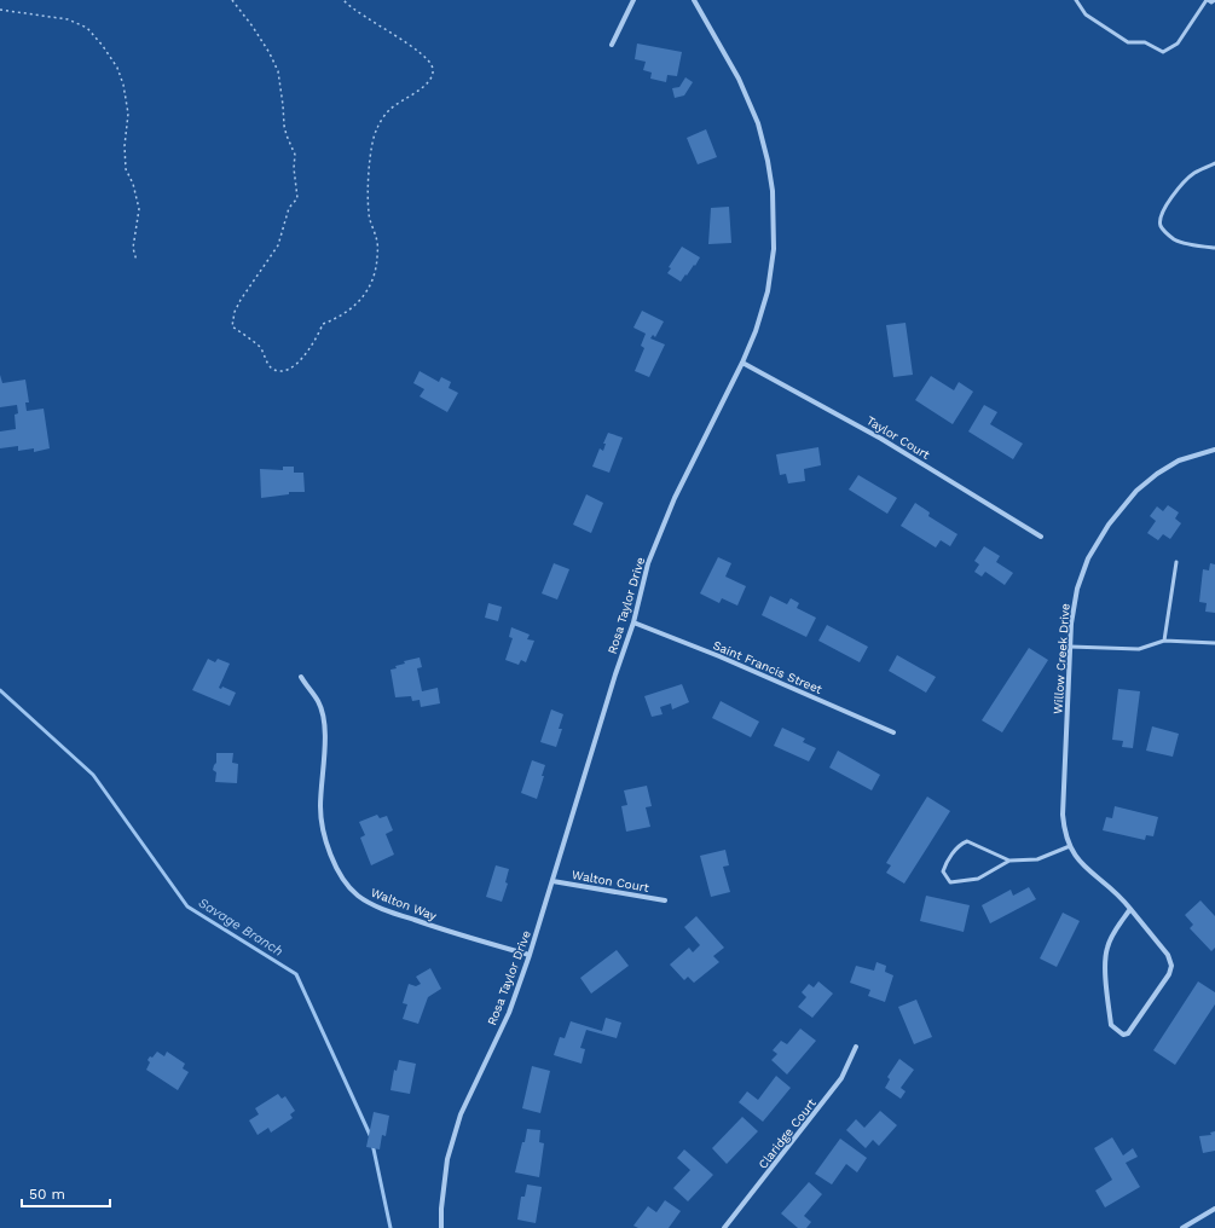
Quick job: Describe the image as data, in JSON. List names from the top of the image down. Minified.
{"streets":{"street":["Taylor Court","Rosa Taylor Drive","Willow Creek Drive","Saint Francis Street","Walton Court","Walton Way","Claridge Court"]},"crossings":[["Taylor Court","Rosa Taylor Drive"],["Rosa Taylor Drive","Saint Francis Street"],["Rosa Taylor Drive","Walton Court"],["Rosa Taylor Drive","Walton Way"]],"water":["Savage Branch"],"scale_bar":"50 m"}
